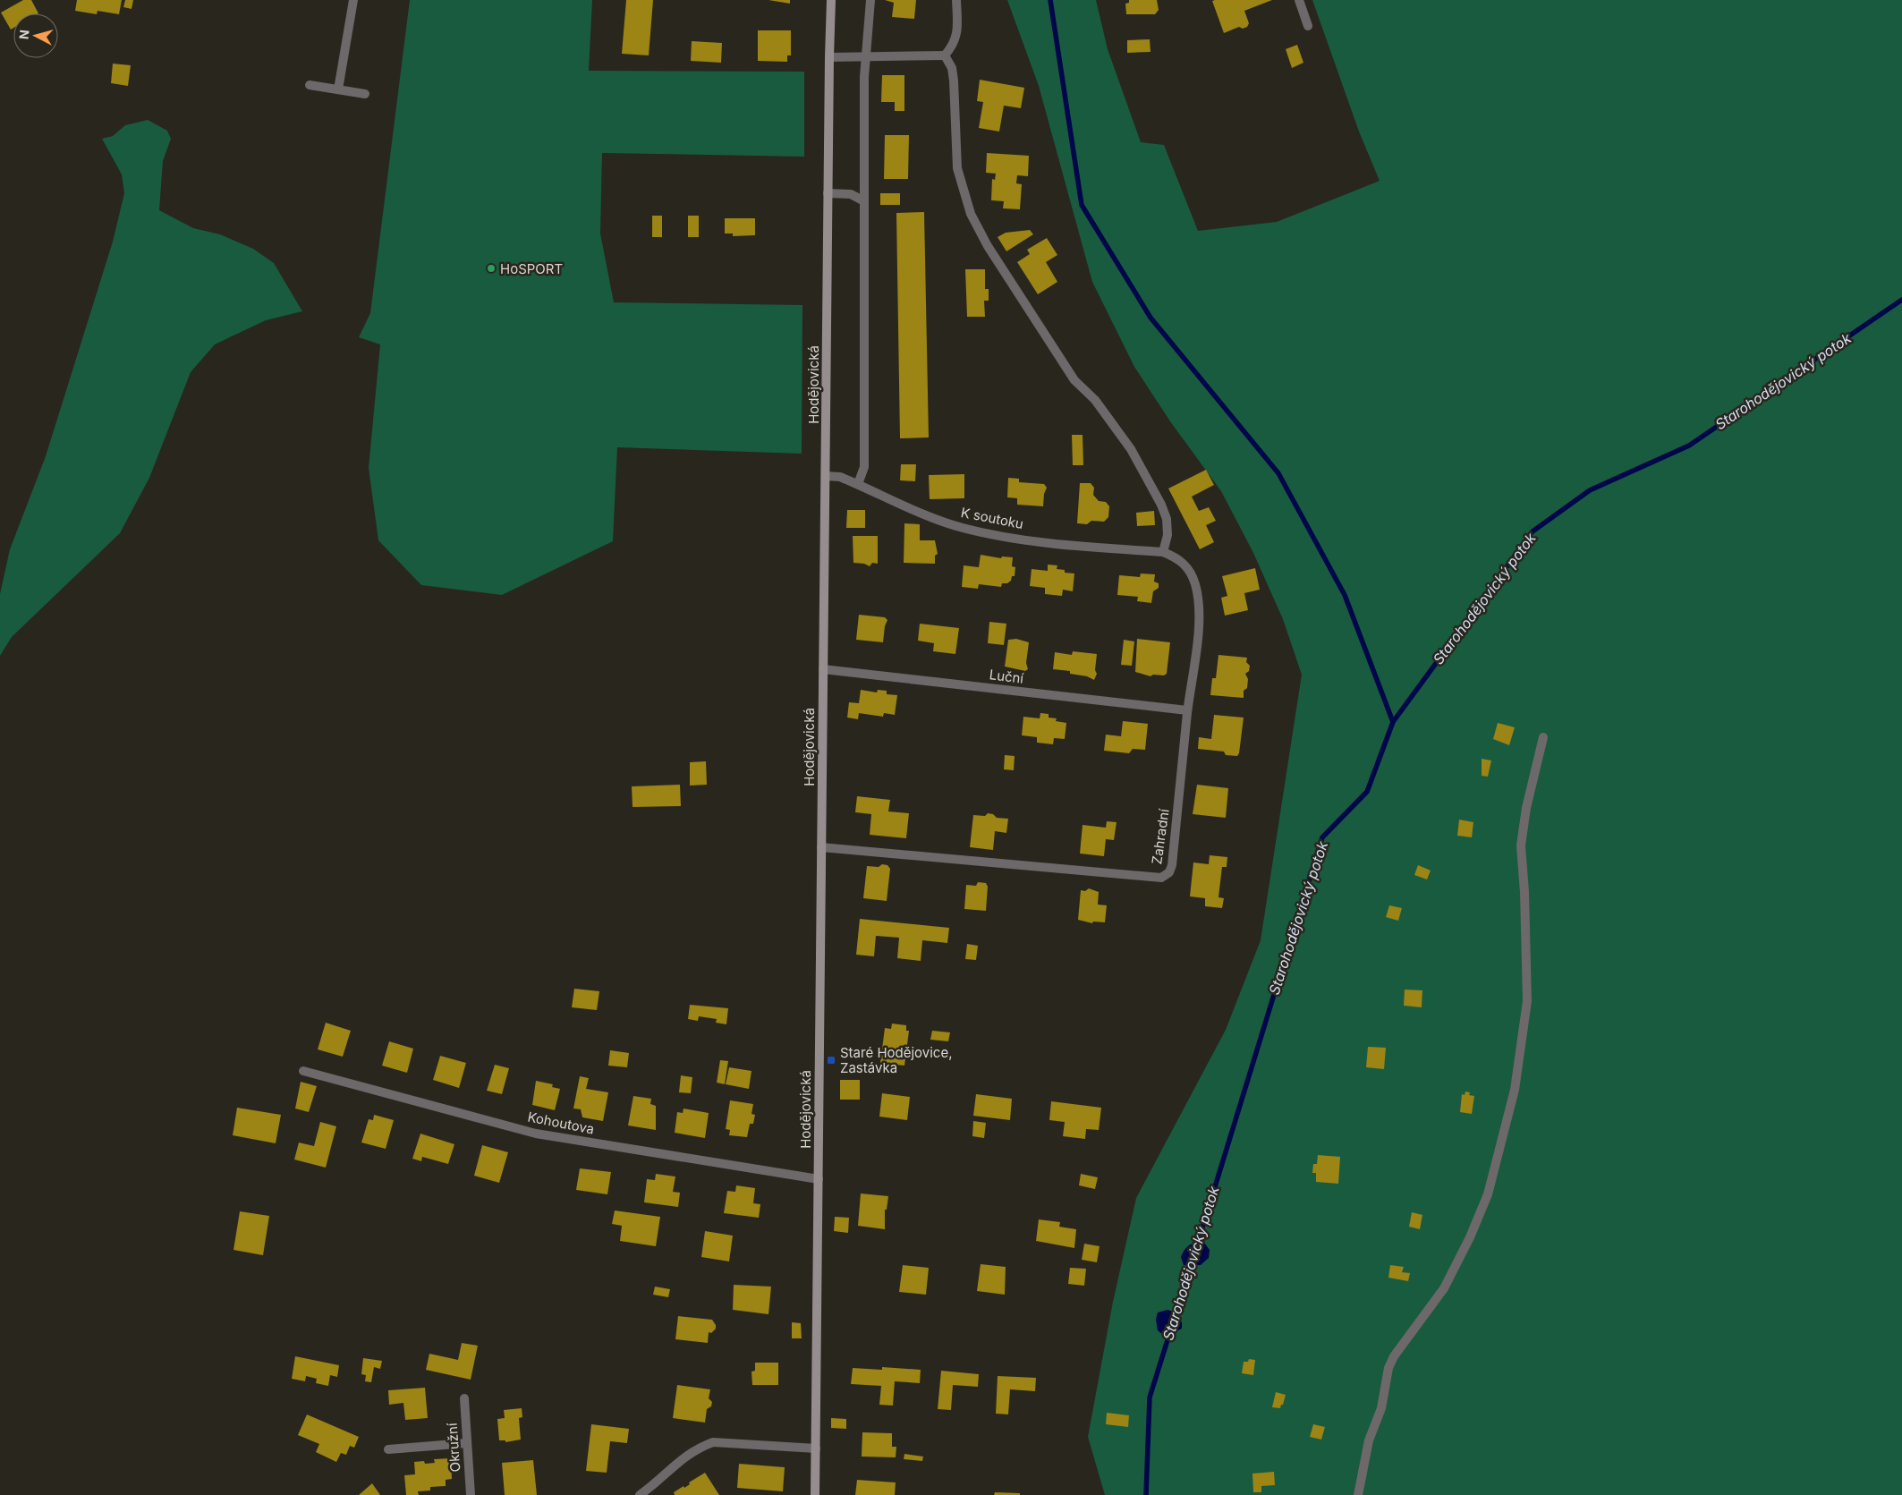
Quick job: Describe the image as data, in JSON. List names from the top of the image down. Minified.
{"streets":{"street":["Hodějovická","K soutoku","Luční","Zahradní","Kohoutova","Okružní"]},"crossings":[["Hodějovická","K soutoku"],["Hodějovická","Luční"],["Hodějovická","Zahradní"],["Hodějovická","Kohoutova"],["K soutoku","Zahradní"],["Luční","Zahradní"]],"water":["Starohodějovický potok"],"places":{"other":["HoSPORT"],"transit":["Staré Hodějovice, Zastávka"]},"north":"left"}
